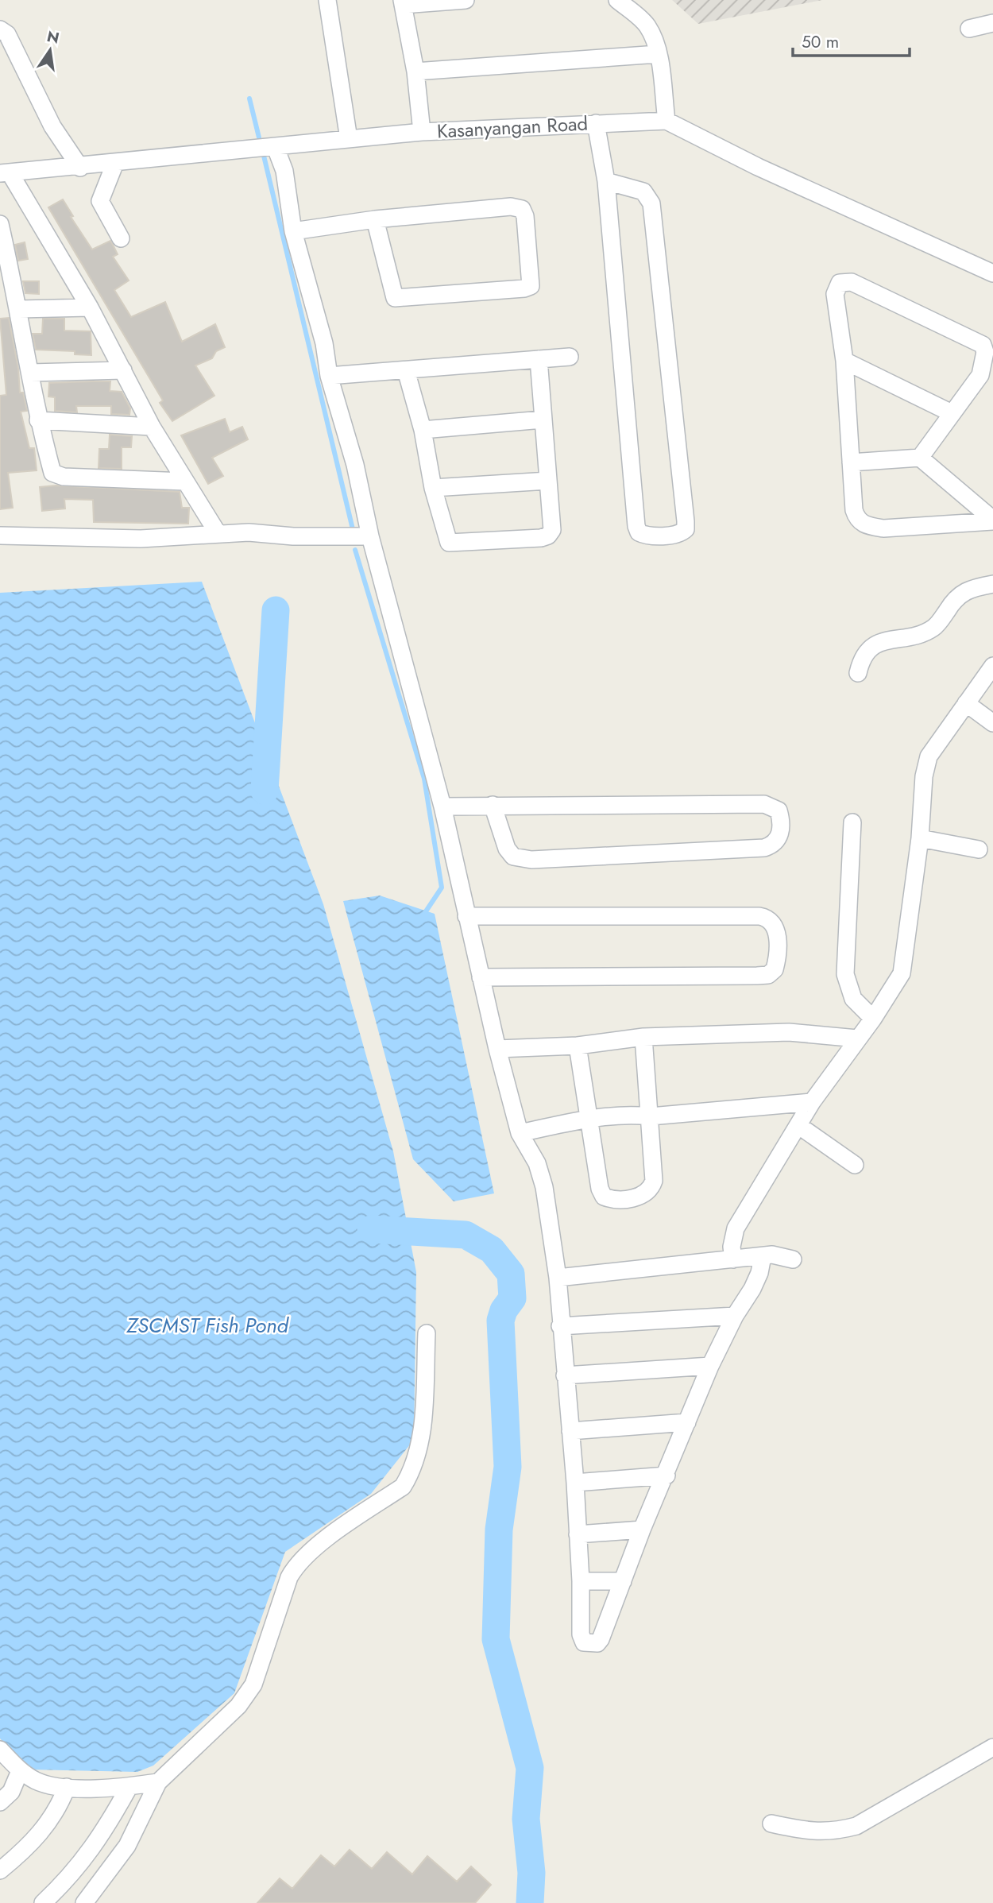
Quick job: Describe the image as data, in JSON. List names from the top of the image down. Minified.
{"streets":{"street":["Kasanyangan Road"]},"water":["ZSCMST Fish Pond"],"scale_bar":"50 m","north":"top"}
